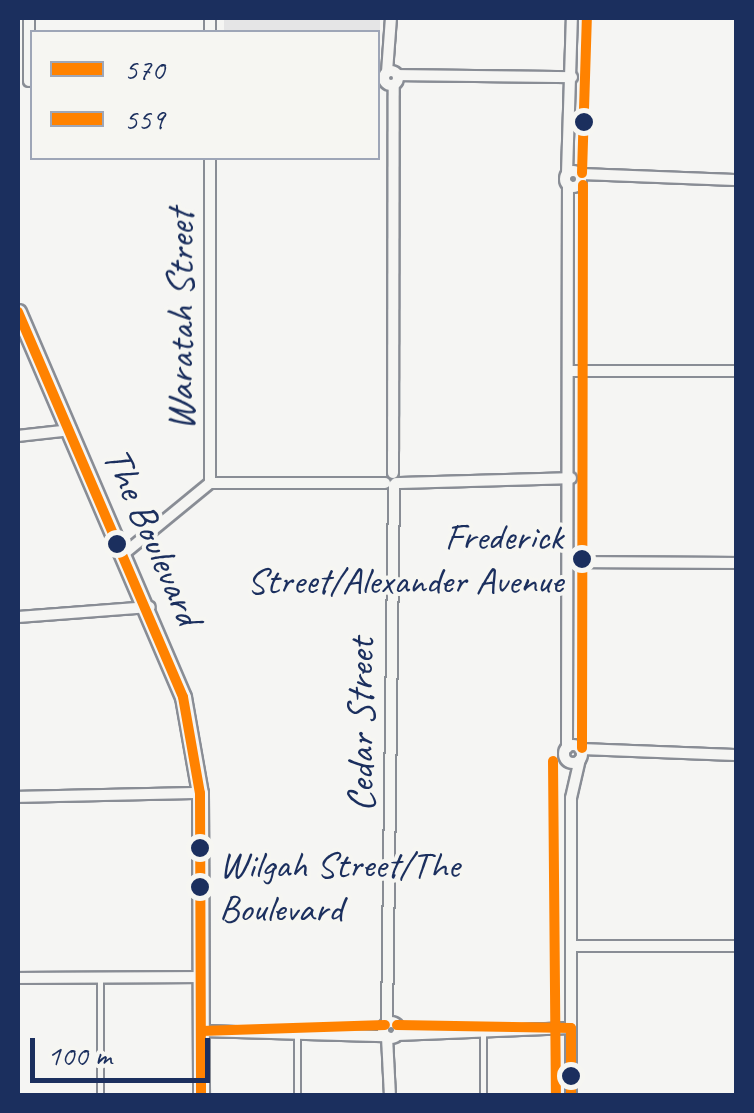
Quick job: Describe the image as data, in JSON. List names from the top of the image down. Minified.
{"streets":{"street":["Waratah Street","The Boulevard","Cedar Street"]},"places":["Frederick Street/Alexander Avenue","Wilgah Street/The Boulevard"],"lines":["transit line 559","transit line 570"],"legend":["570","559"],"scale_bar":"100 m"}
